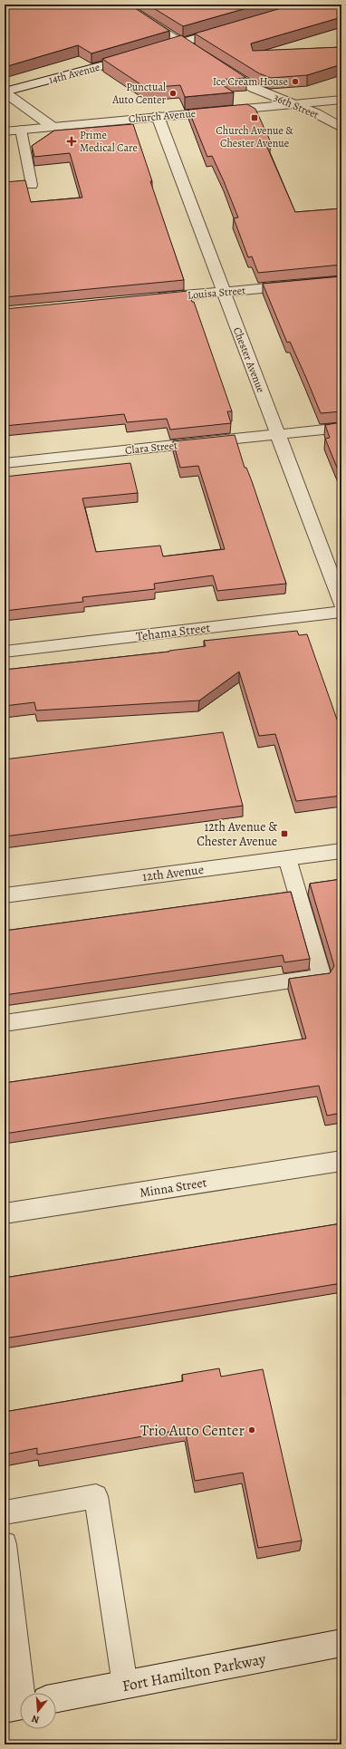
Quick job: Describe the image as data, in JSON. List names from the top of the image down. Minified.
{"streets":{"street":["14th Avenue","36th Street","Church Avenue","Louisa Street","Chester Avenue","Clara Street","Tehama Street","12th Avenue","Minna Street","Fort Hamilton Parkway"]},"crossings":[["36th Street","Church Avenue"],["Church Avenue","Chester Avenue"],["Louisa Street","Chester Avenue"],["Chester Avenue","Clara Street"]],"places":{"other":["Ice Cream House","Punctual Auto Center","Trio Auto Center"],"transit":["Church Avenue & Chester Avenue","12th Avenue & Chester Avenue"],"health":["Prime Medical Care"]},"north":"bottom"}
